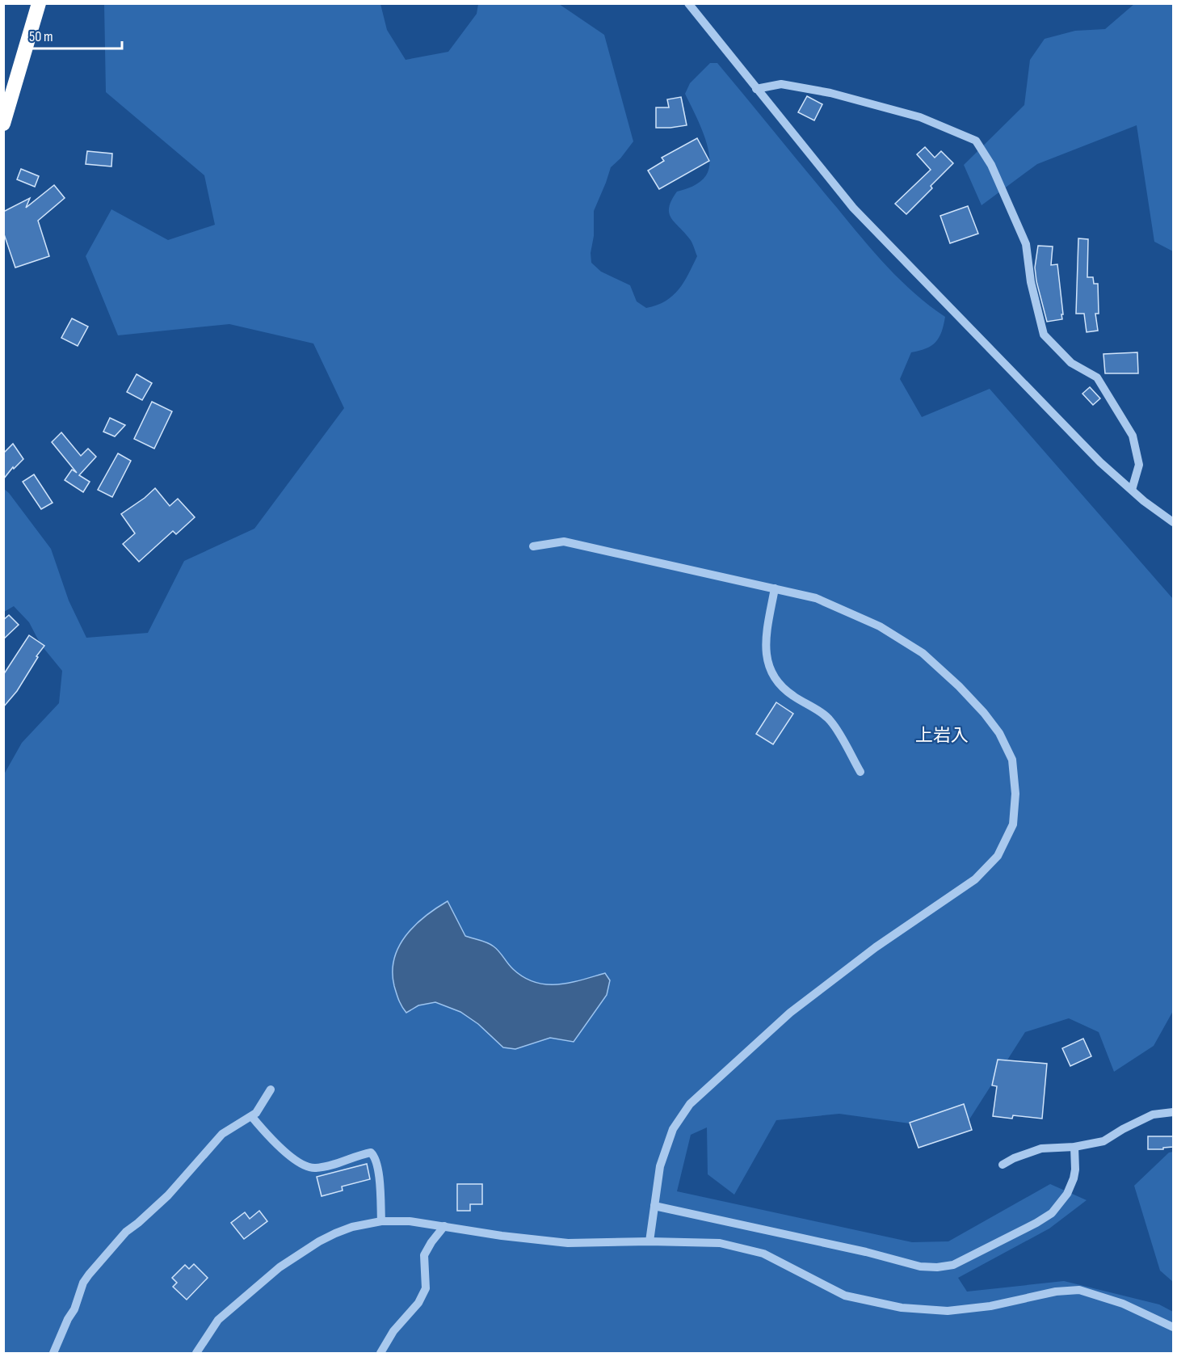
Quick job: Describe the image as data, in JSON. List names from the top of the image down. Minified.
{"districts":["上岩入"],"scale_bar":"50 m"}
